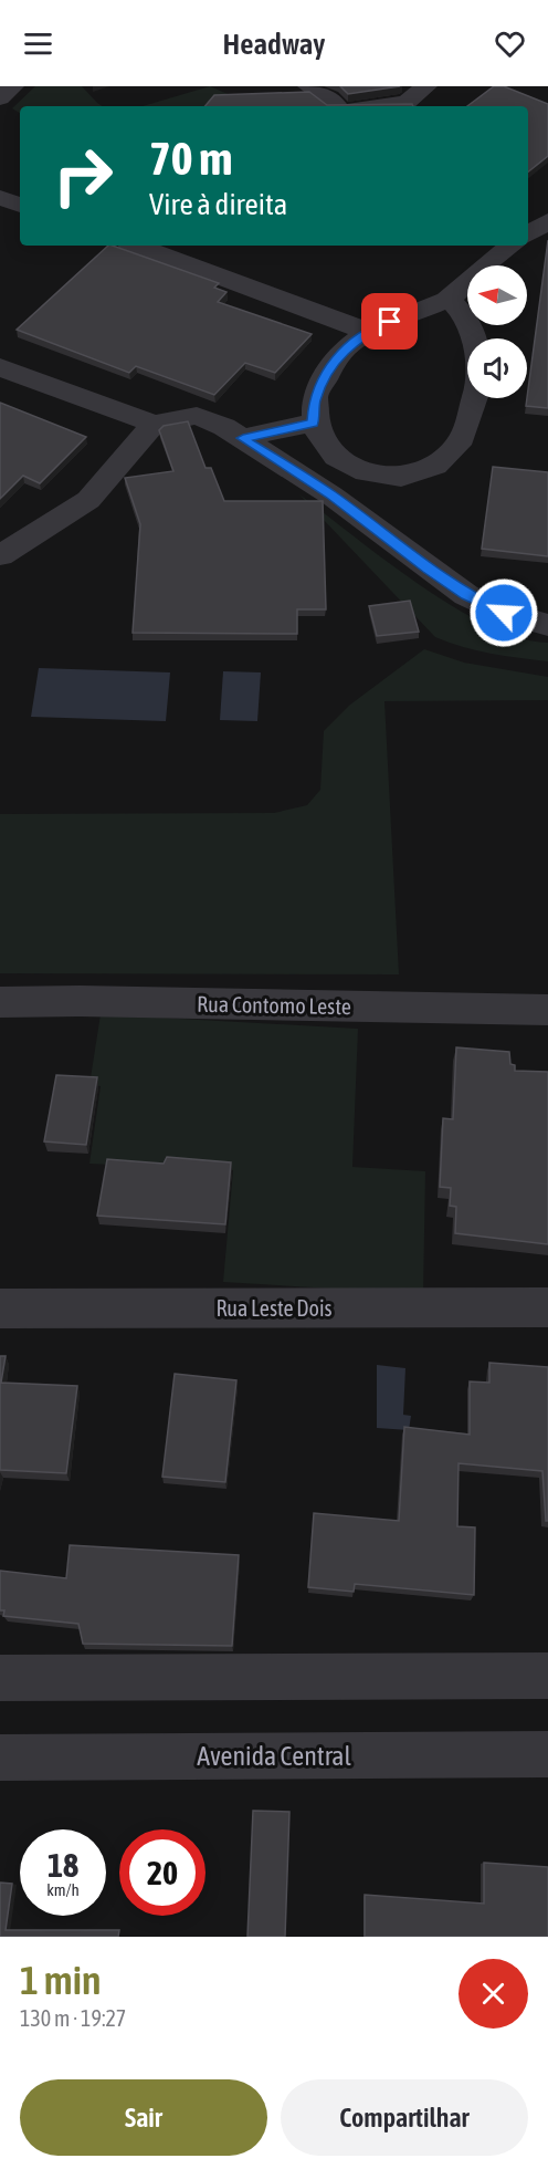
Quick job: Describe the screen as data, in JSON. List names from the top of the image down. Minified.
{"streets":{"street":["Rua Contomo Leste","Rua Leste Dois","Avenida Central"]},"north":"left","page":{"header":"Headway","turn":["70 m","Vire à direita"],"speed":"18 km/h","limit":"20","heading":["1 min","130 m · 19:27"],"buttons":["Sair","Compartilhar"]}}
